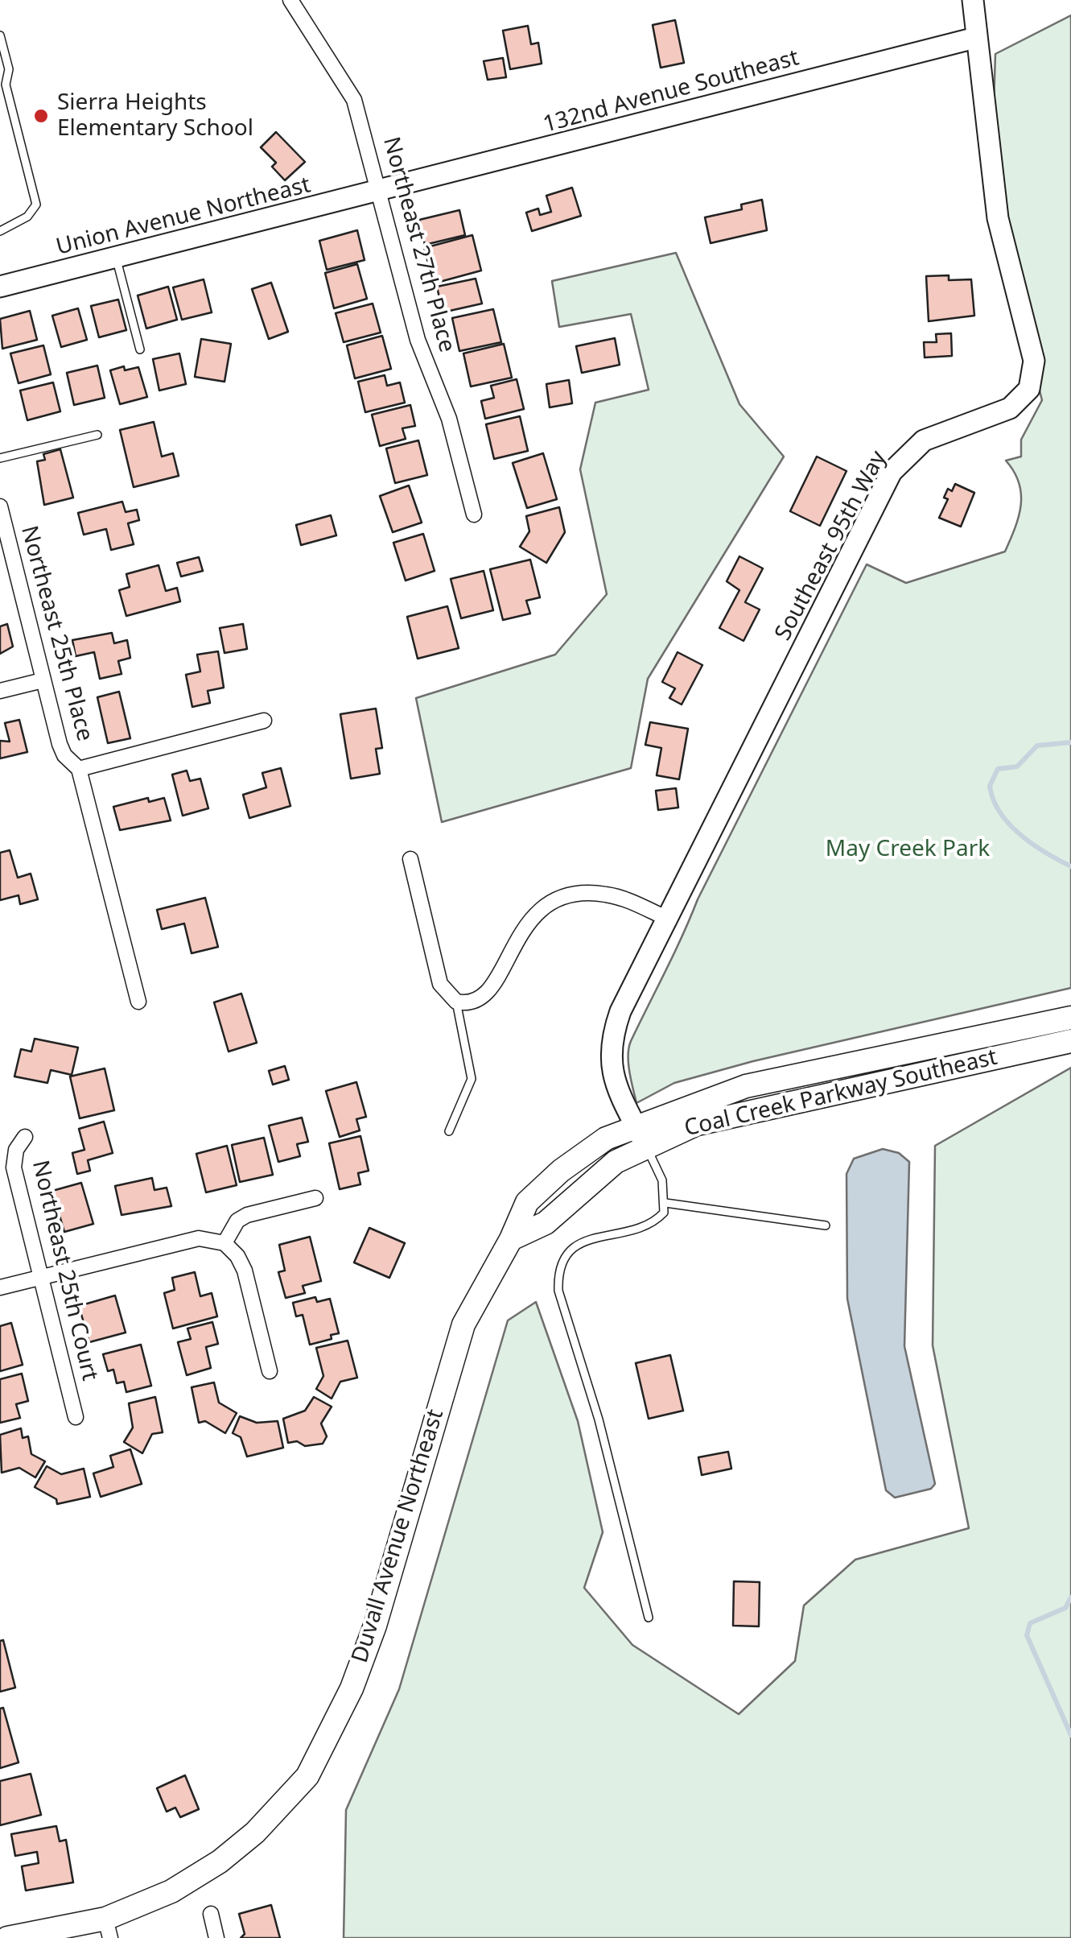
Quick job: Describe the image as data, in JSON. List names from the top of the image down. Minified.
{"streets":{"main road":["Coal Creek Parkway Southeast","Duvall Avenue Northeast"],"street":["132nd Avenue Southeast","Union Avenue Northeast","Northeast 27th Place","Southeast 95th Way","Northeast 25th Place","Northeast 25th Court"]},"crossings":[["132nd Avenue Southeast","Union Avenue Northeast"],["132nd Avenue Southeast","Northeast 27th Place"],["132nd Avenue Southeast","Southeast 95th Way"],["Union Avenue Northeast","Northeast 27th Place"],["Southeast 95th Way","Coal Creek Parkway Southeast"],["Southeast 95th Way","Duvall Avenue Northeast"],["Coal Creek Parkway Southeast","Duvall Avenue Northeast"]],"parks":["May Creek Park"],"places":["Sierra Heights Elementary School"]}
